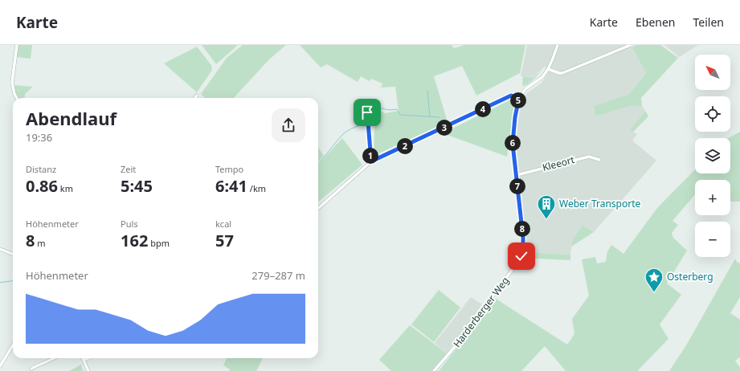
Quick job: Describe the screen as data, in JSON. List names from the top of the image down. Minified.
{"streets":{"street":["Kleeort","Harderberger Weg"]},"crossings":[["Kleeort","Harderberger Weg"]],"places":{"building":["Weber Transporte"],"place":["Osterberg"]},"north":"top left","page":{"header":"Karte","nav":["Karte","Ebenen","Teilen"],"map_buttons":["+","−"],"pins":["5","4","3","6","2","1","7","8"],"heading":["Abendlauf","19:36"],"stats":[["Distanz","0.86 km"],["Zeit","5:45"],["Tempo","6:41 /km"],["Höhenmeter","8 m"],["Puls","162 bpm"],["kcal","57"]],"chart":["Höhenmeter","279–287 m"]}}
